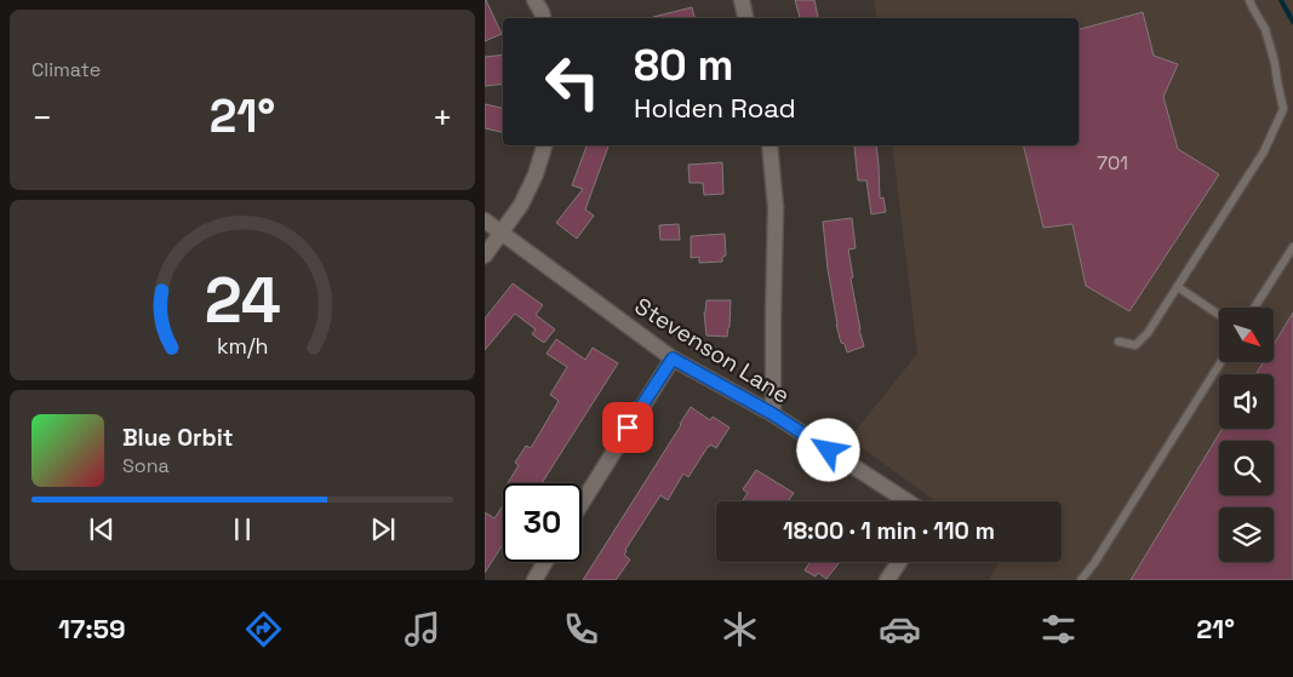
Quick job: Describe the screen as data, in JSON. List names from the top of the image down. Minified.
{"streets":{"street":["Stevenson Lane"]},"house_numbers":["701"],"north":"bottom right","page":{"tile":"Climate","turn":["80 m","Holden Road"],"heat":["−","21°","+"],"song":["Blue Orbit","Sona"],"limit":"30","trip":"18:00 · 1 min · 110 m","tabs":["17:59","21°"],"gauge":["24","km/h"]}}
